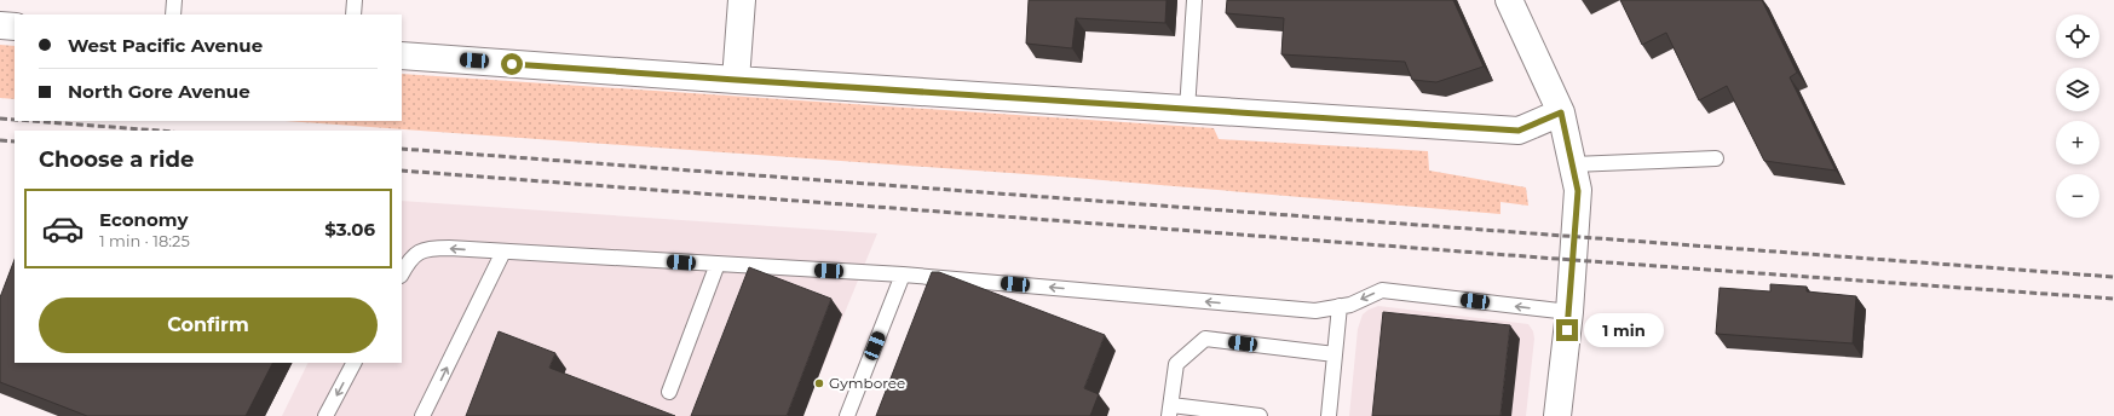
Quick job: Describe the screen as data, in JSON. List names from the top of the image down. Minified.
{"places":["Gymboree"],"page":{"map_buttons":["+","−"],"banner":["West Pacific Avenue","North Gore Avenue"],"heading":"Choose a ride","list":[{"name":"Economy","note":"1 min · 18:25","value":"$3.06"}],"buttons":"Confirm","bubble":"1 min"}}
